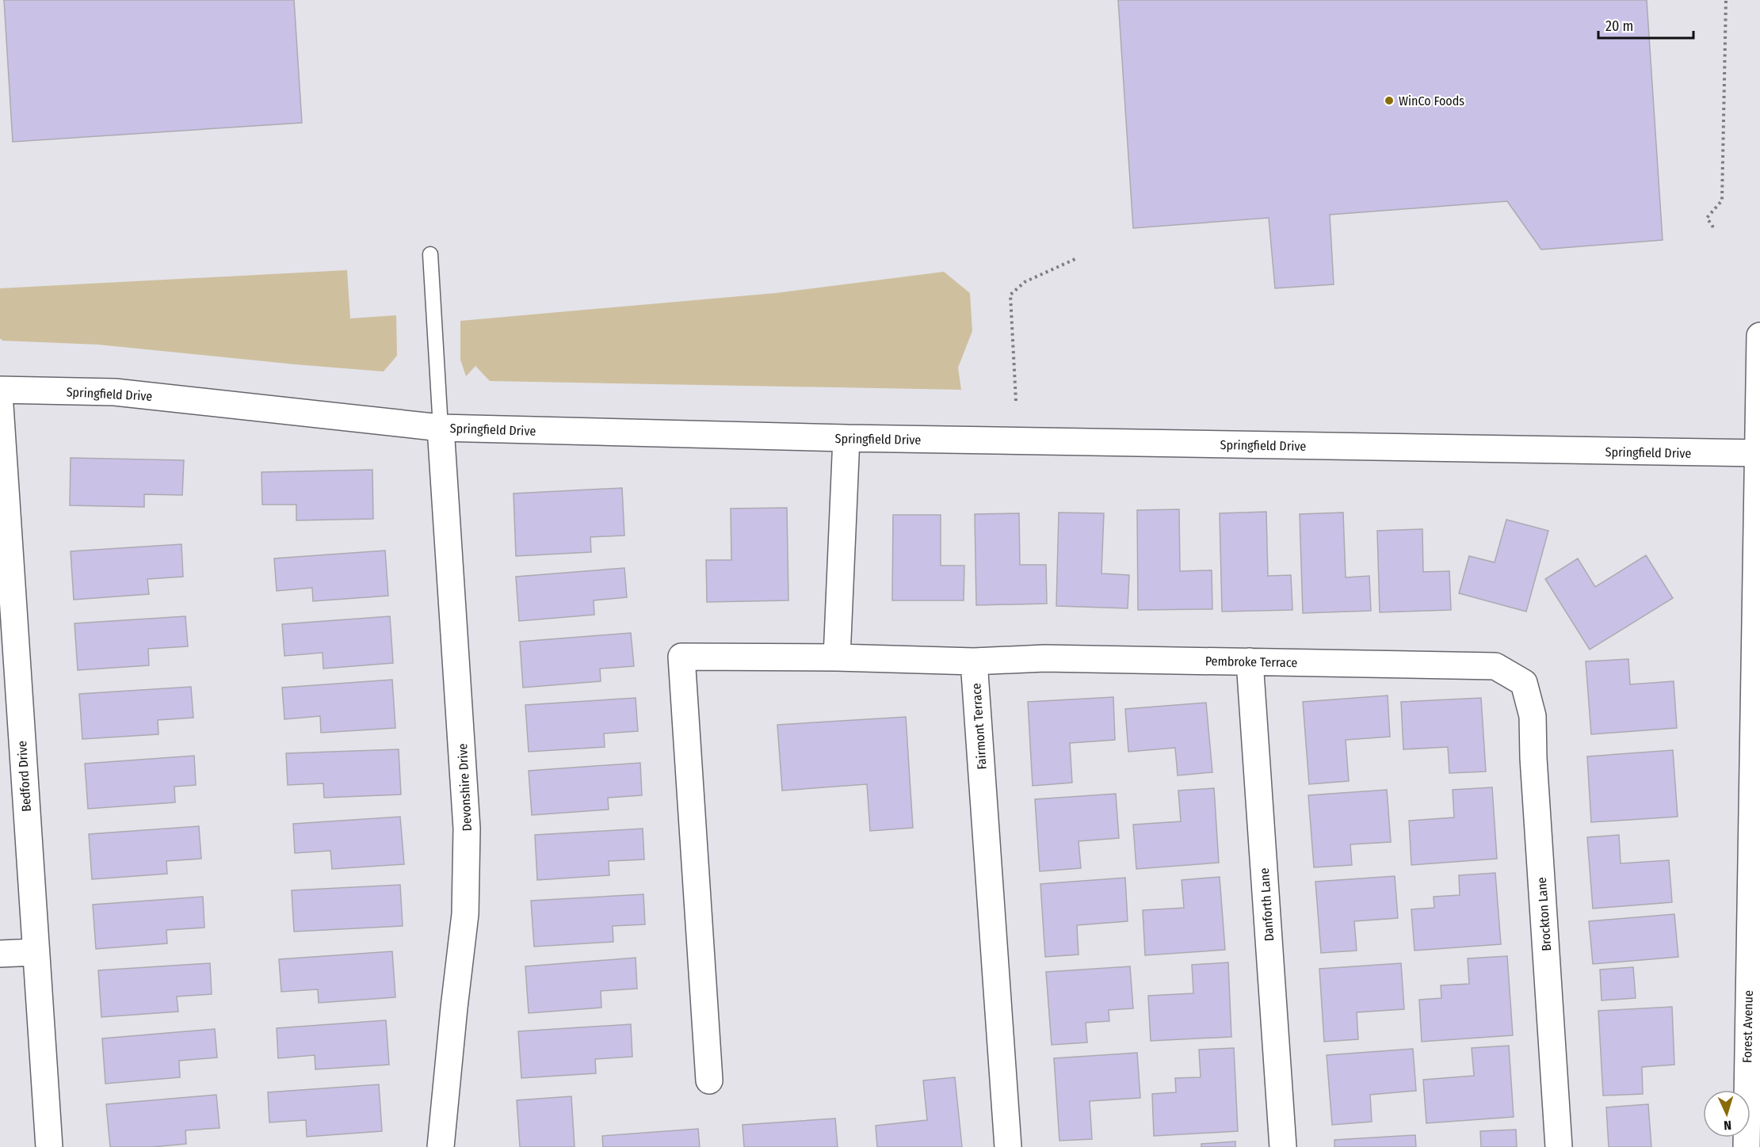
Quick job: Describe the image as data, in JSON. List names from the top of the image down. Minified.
{"streets":{"street":["Springfield Drive","Pembroke Terrace","Fairmont Terrace","Bedford Drive","Devonshire Drive","Danforth Lane","Brockton Lane","Forest Avenue"]},"crossings":[["Springfield Drive","Devonshire Drive"],["Springfield Drive","Forest Avenue"],["Pembroke Terrace","Fairmont Terrace"],["Pembroke Terrace","Danforth Lane"],["Pembroke Terrace","Brockton Lane"]],"places":["WinCo Foods"],"scale_bar":"20 m","north":"bottom"}
